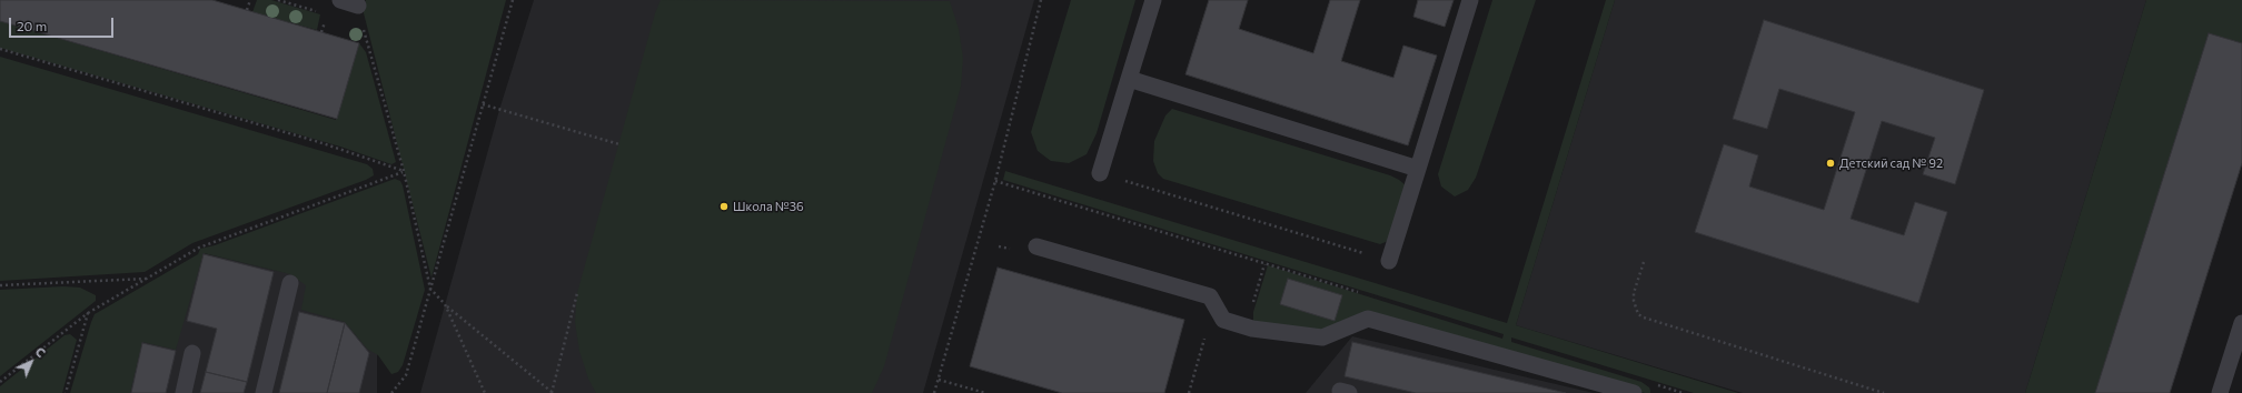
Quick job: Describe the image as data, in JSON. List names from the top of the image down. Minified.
{"places":["Детский сад № 92","Школа №36"],"scale_bar":"20 m","north":"top right"}
